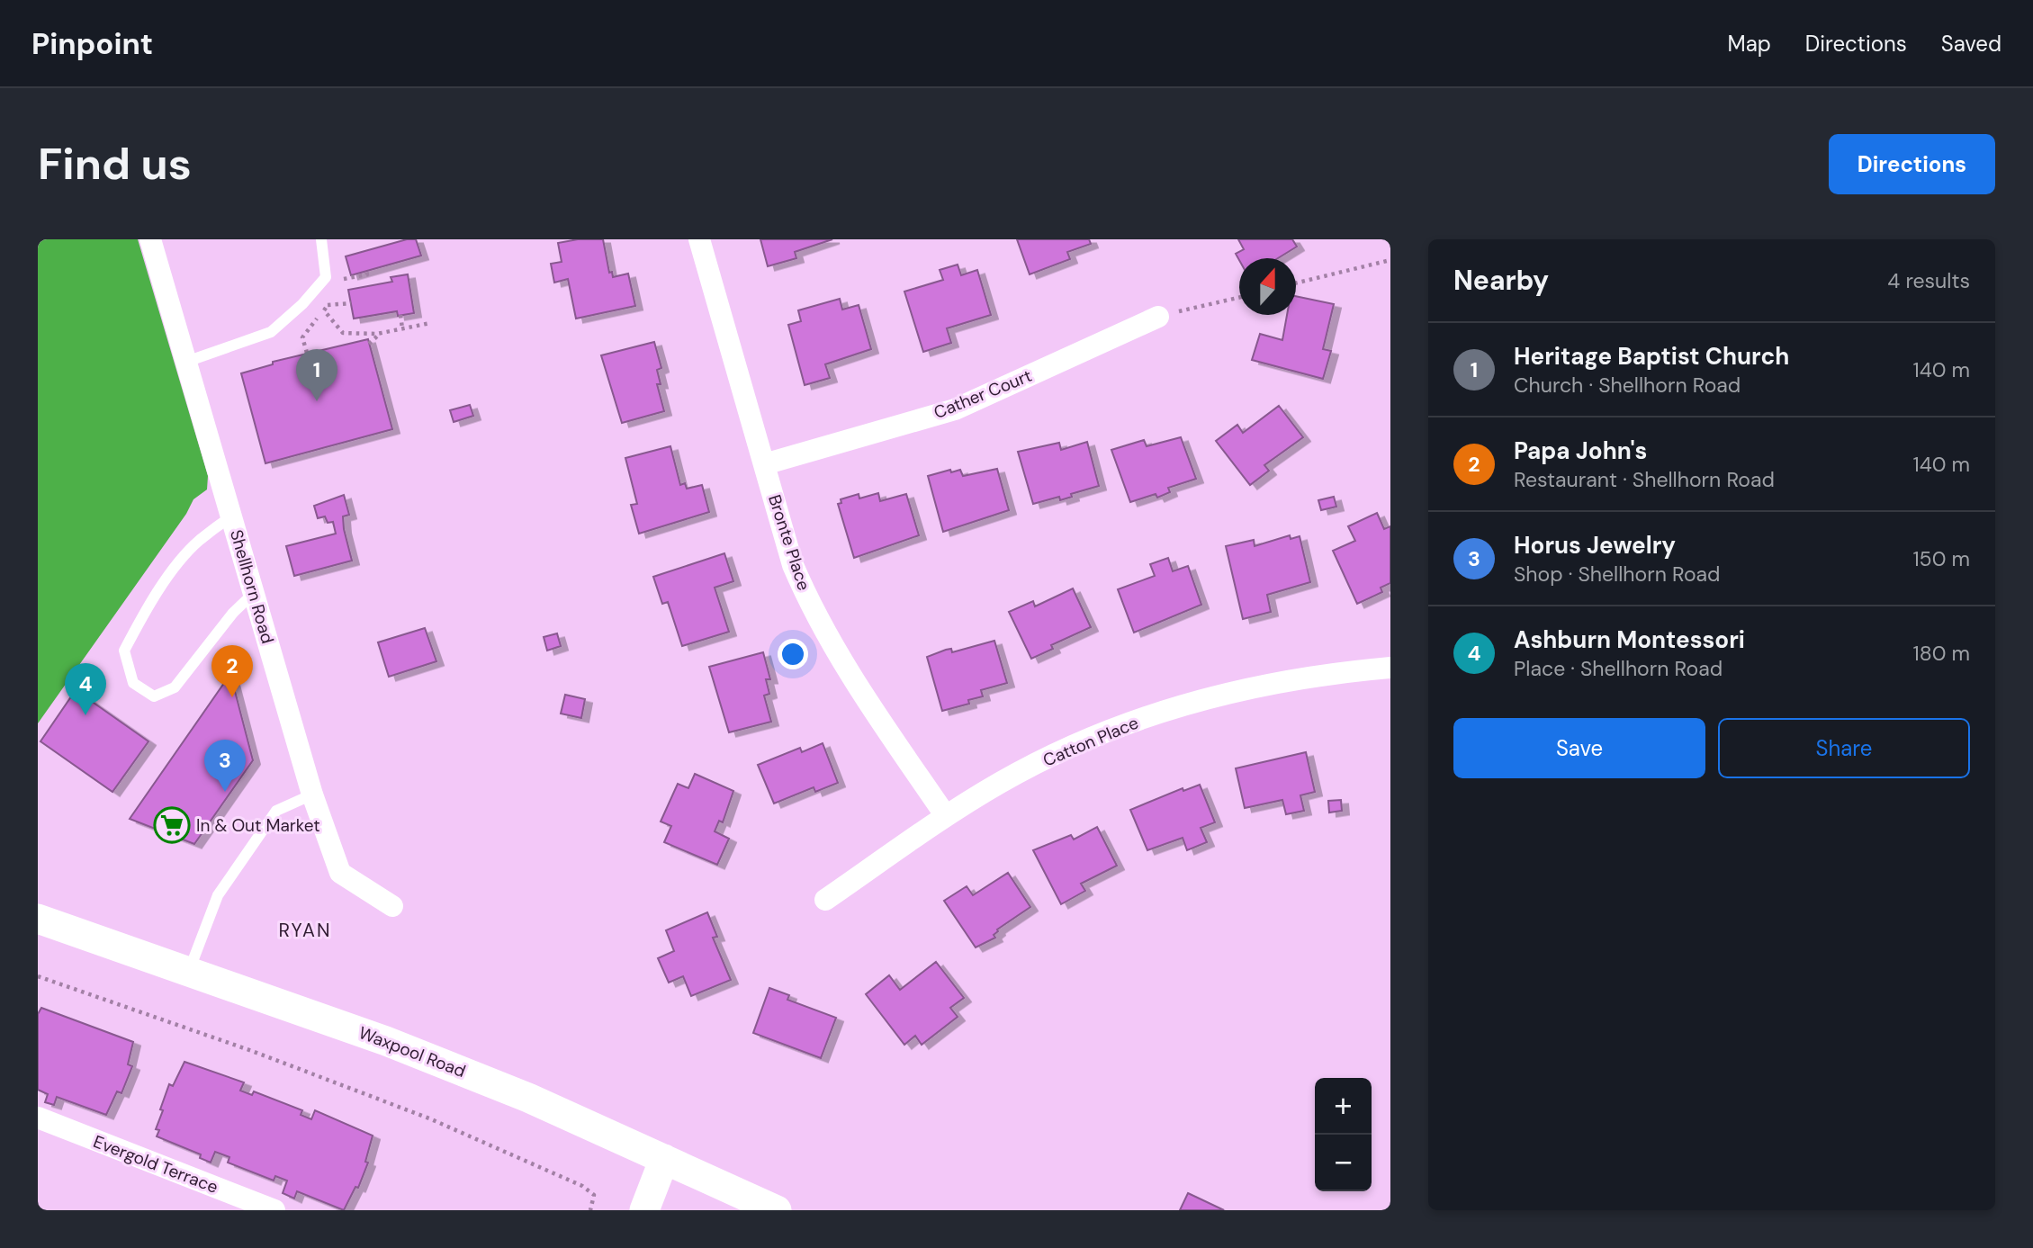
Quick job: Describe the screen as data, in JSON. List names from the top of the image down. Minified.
{"streets":{"street":["Cather Court","Bronte Place","Shellhorn Road","Catton Place","Waxpool Road","Evergold Terrace"]},"crossings":[["Cather Court","Bronte Place"],["Bronte Place","Catton Place"]],"districts":["RYAN"],"places":{"supermarket":["In & Out Market"]},"north":"top","page":{"header":"Pinpoint","nav":["Map","Directions","Saved"],"buttons":["Directions",["Save","Share"]],"title":"Find us","heading":["Nearby","4 results"],"list":[{"mark":"1","name":"Heritage Baptist Church","note":"Church · Shellhorn Road","value":"140 m"},{"mark":"2","name":"Papa John's","note":"Restaurant · Shellhorn Road","value":"140 m"},{"mark":"3","name":"Horus Jewelry","note":"Shop · Shellhorn Road","value":"150 m"},{"mark":"4","name":"Ashburn Montessori","note":"Place · Shellhorn Road","value":"180 m"}],"pins":["1","2","4","3"],"map_buttons":["+","−"]}}
